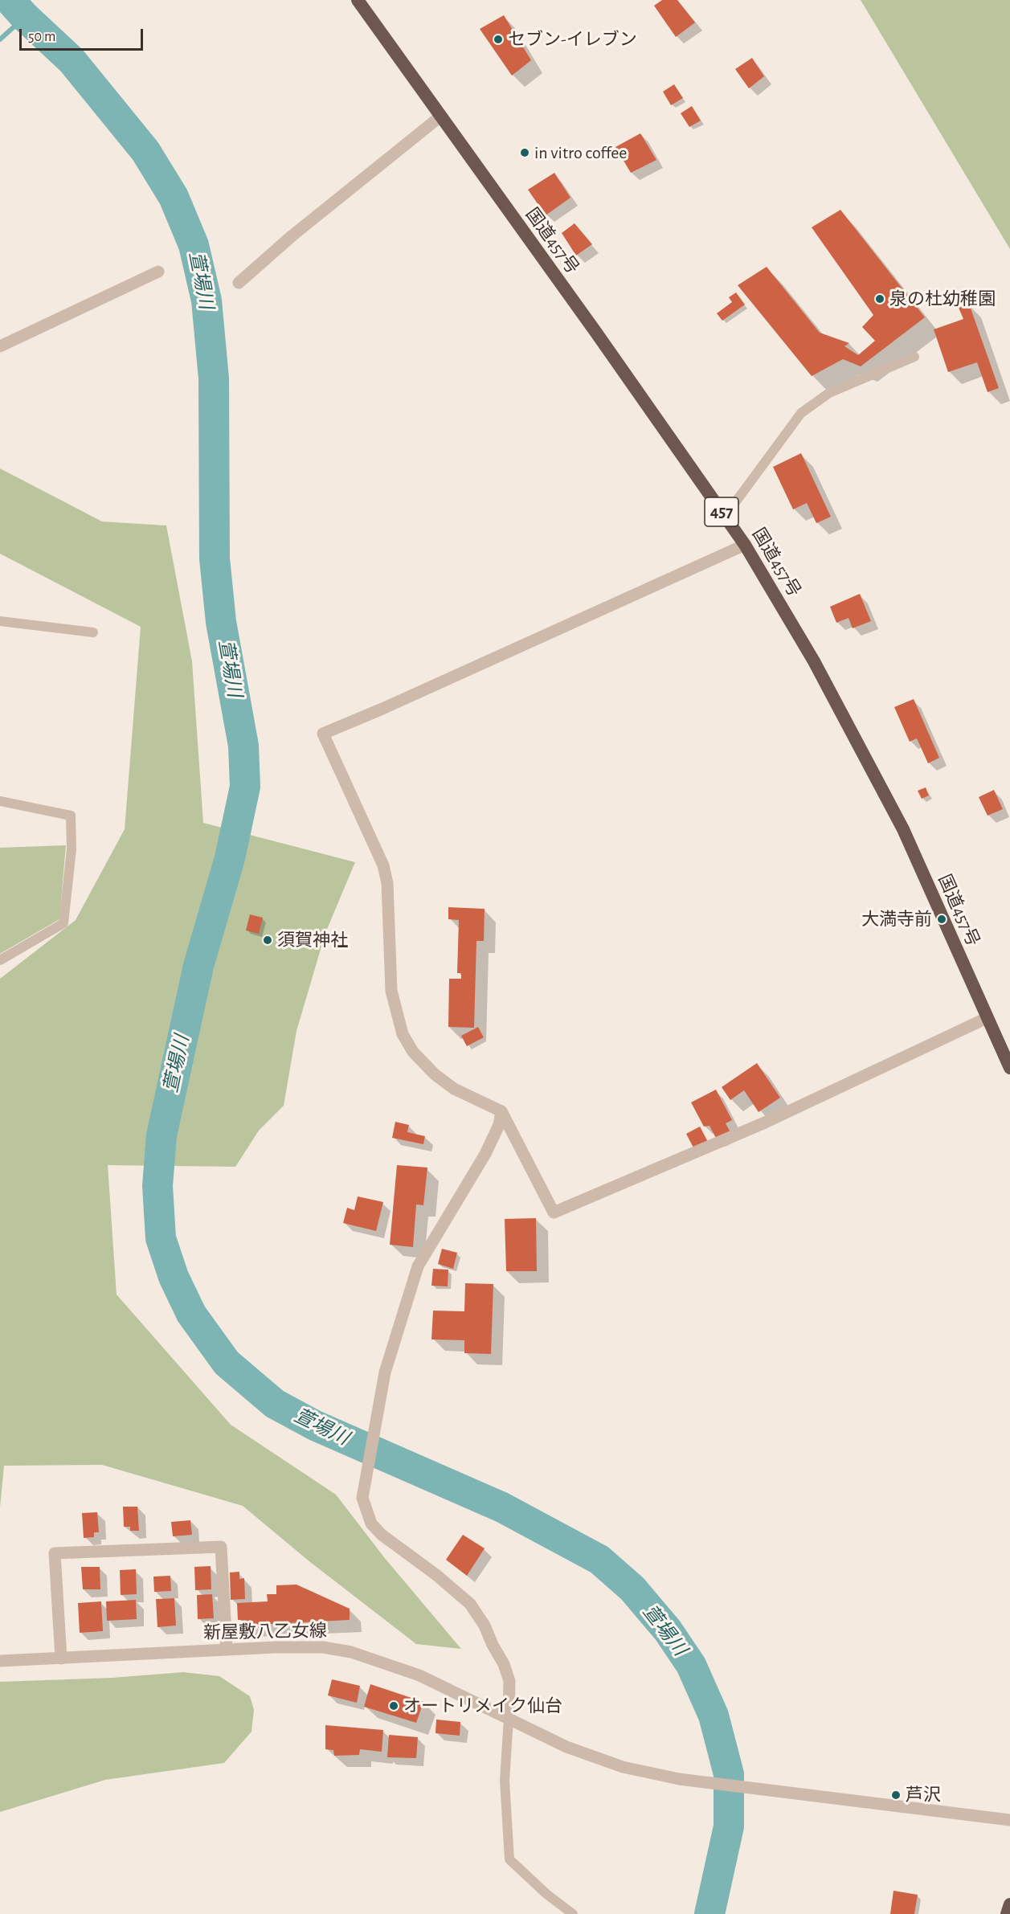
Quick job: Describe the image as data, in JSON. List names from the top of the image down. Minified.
{"streets":{"highway":["国道457号","457"],"street":["新屋敷八乙女線"]},"water":["萱場川"],"places":["セブン-イレブン","in vitro coffee","泉の杜幼稚園","大満寺前","須賀神社","オートリメイク仙台","芦沢"],"scale_bar":"50 m"}
